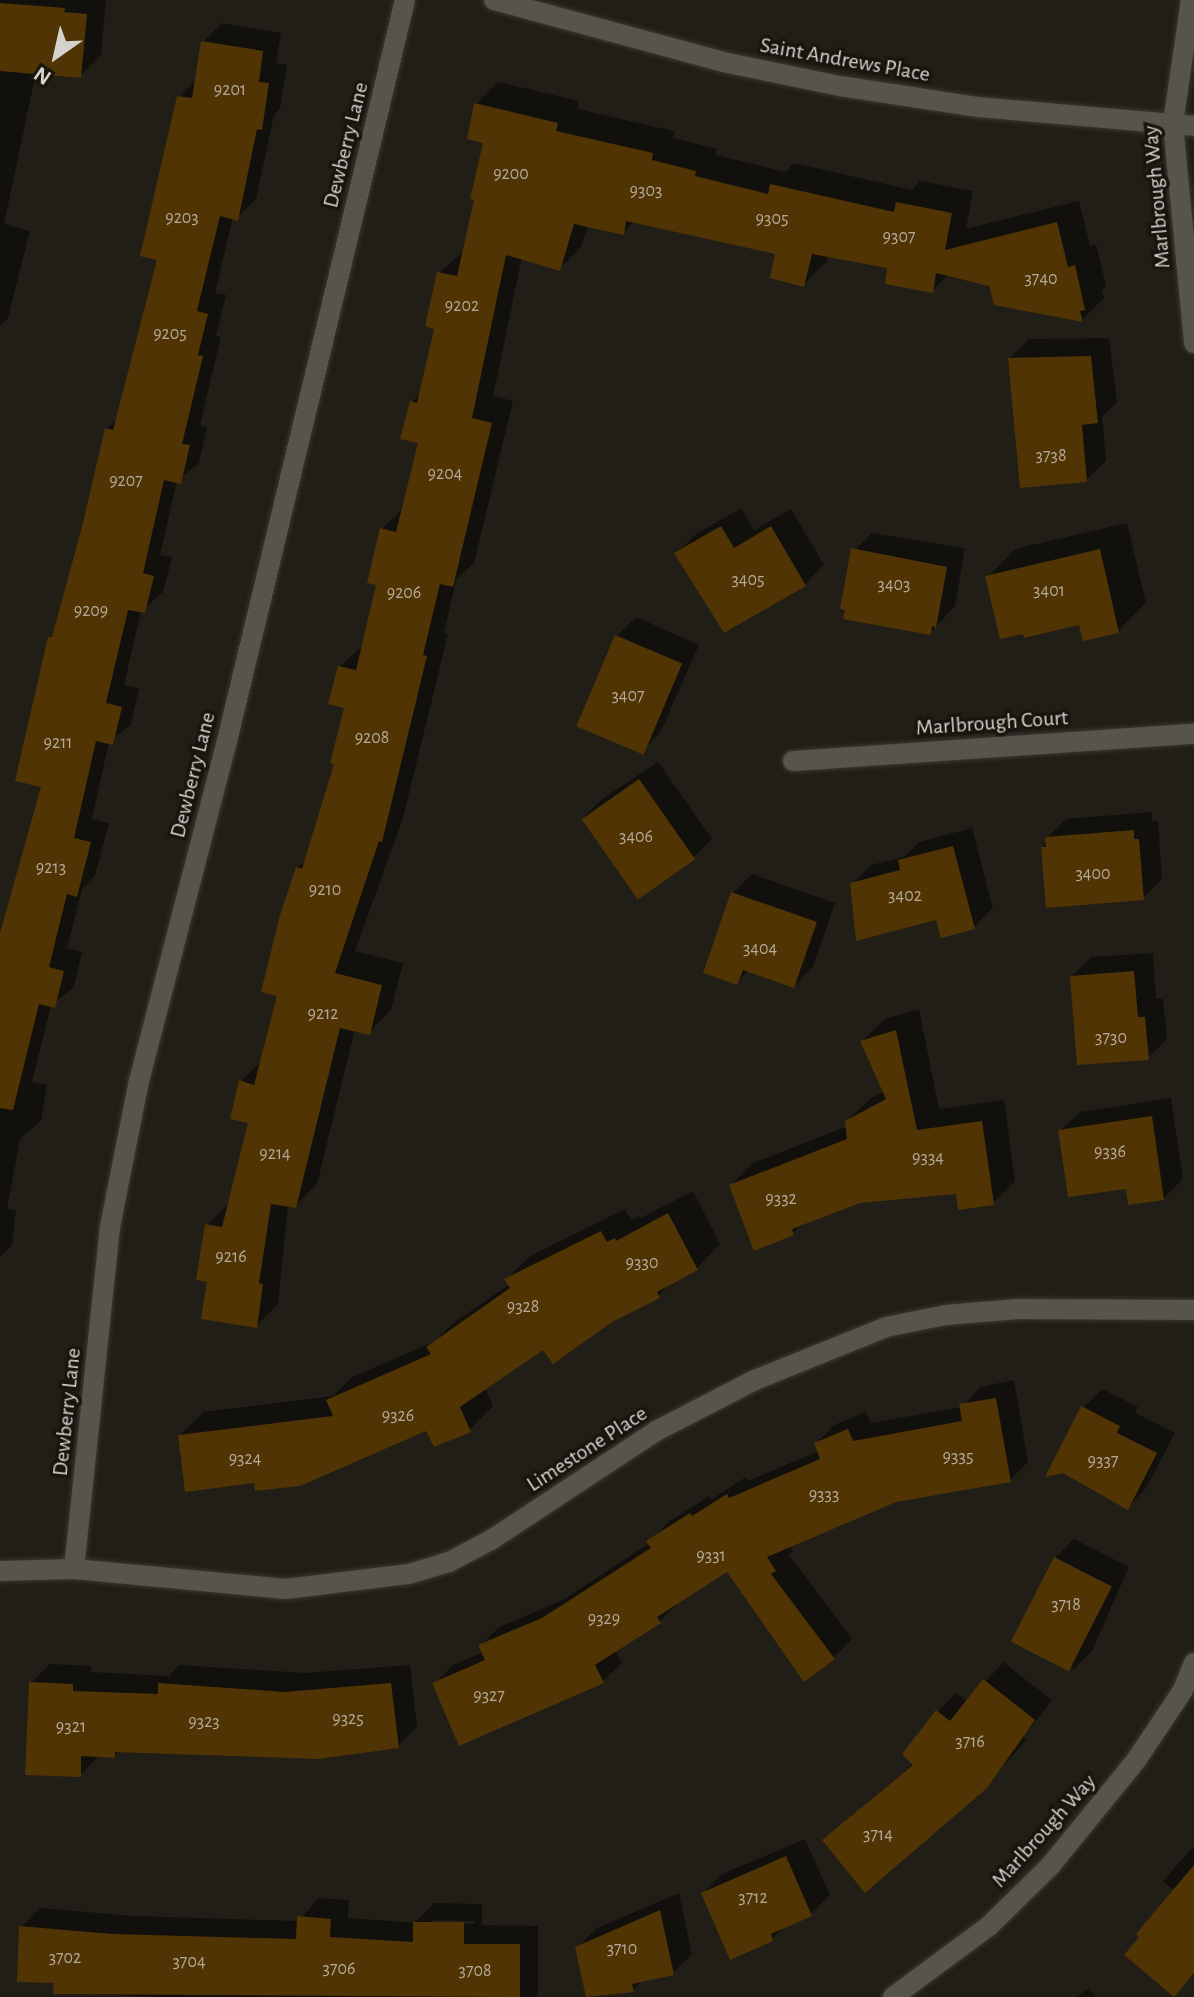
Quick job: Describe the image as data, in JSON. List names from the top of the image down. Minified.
{"streets":{"street":["Saint Andrews Place","Dewberry Lane","Marlbrough Way","Marlbrough Court","Limestone Place"]},"crossings":[["Saint Andrews Place","Marlbrough Way"],["Dewberry Lane","Limestone Place"]],"house_numbers":["9201","9200","9303","9203","9305","9307","3740","9202","9205","3738","9204","9207","3405","3403","3401","9206","9209","3407","9208","9211","3406","9213","3400","9210","3402","3404","9212","3730","9336","9214","9334","9332","9216","9330","9328","9326","9335","9324","9337","9333","9331","3718","9329","9327","9325","9323","9321","3716","3714","3712","3710","3702","3704","3706","3708"],"north":"bottom left"}
